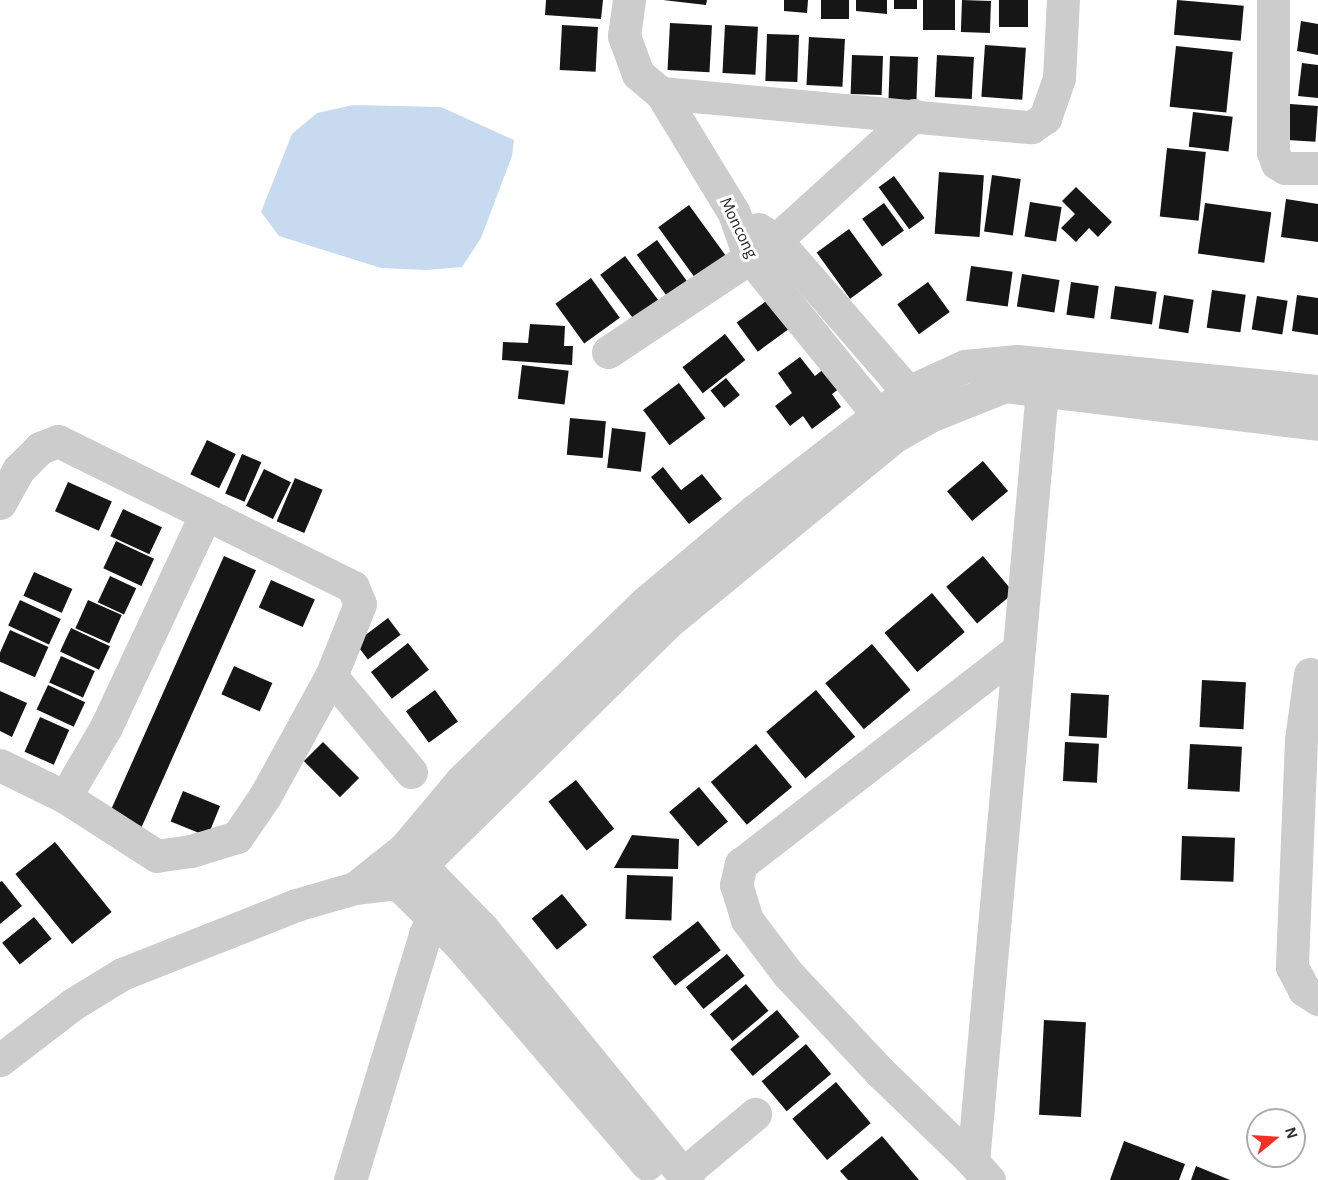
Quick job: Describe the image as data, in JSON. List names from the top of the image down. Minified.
{"streets":{"street":["Moncong"]},"north":"right"}
